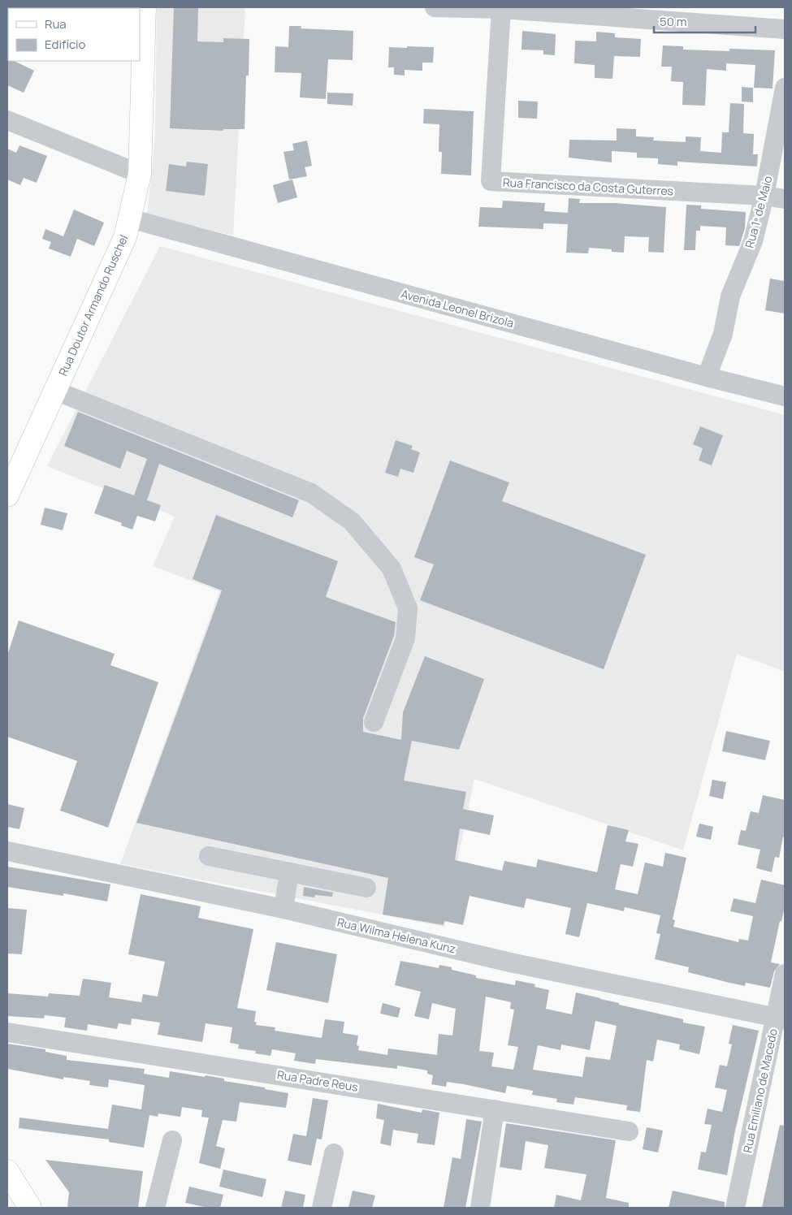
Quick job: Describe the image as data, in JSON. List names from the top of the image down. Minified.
{"streets":{"main road":["Rua Doutor Armando Ruschel"],"street":["Rua Francisco da Costa Guterres","Rua 1º de Maio","Avenida Leonel Brizola","Rua Wilma Helena Kunz","Rua Padre Reus","Rua Emiliano de Macedo"]},"crossings":[["Rua Francisco da Costa Guterres","Rua 1º de Maio"],["Rua 1º de Maio","Avenida Leonel Brizola"],["Rua Doutor Armando Ruschel","Avenida Leonel Brizola"],["Rua Wilma Helena Kunz","Rua Emiliano de Macedo"]],"legend":["Rua","Edifício"],"scale_bar":"50 m"}
